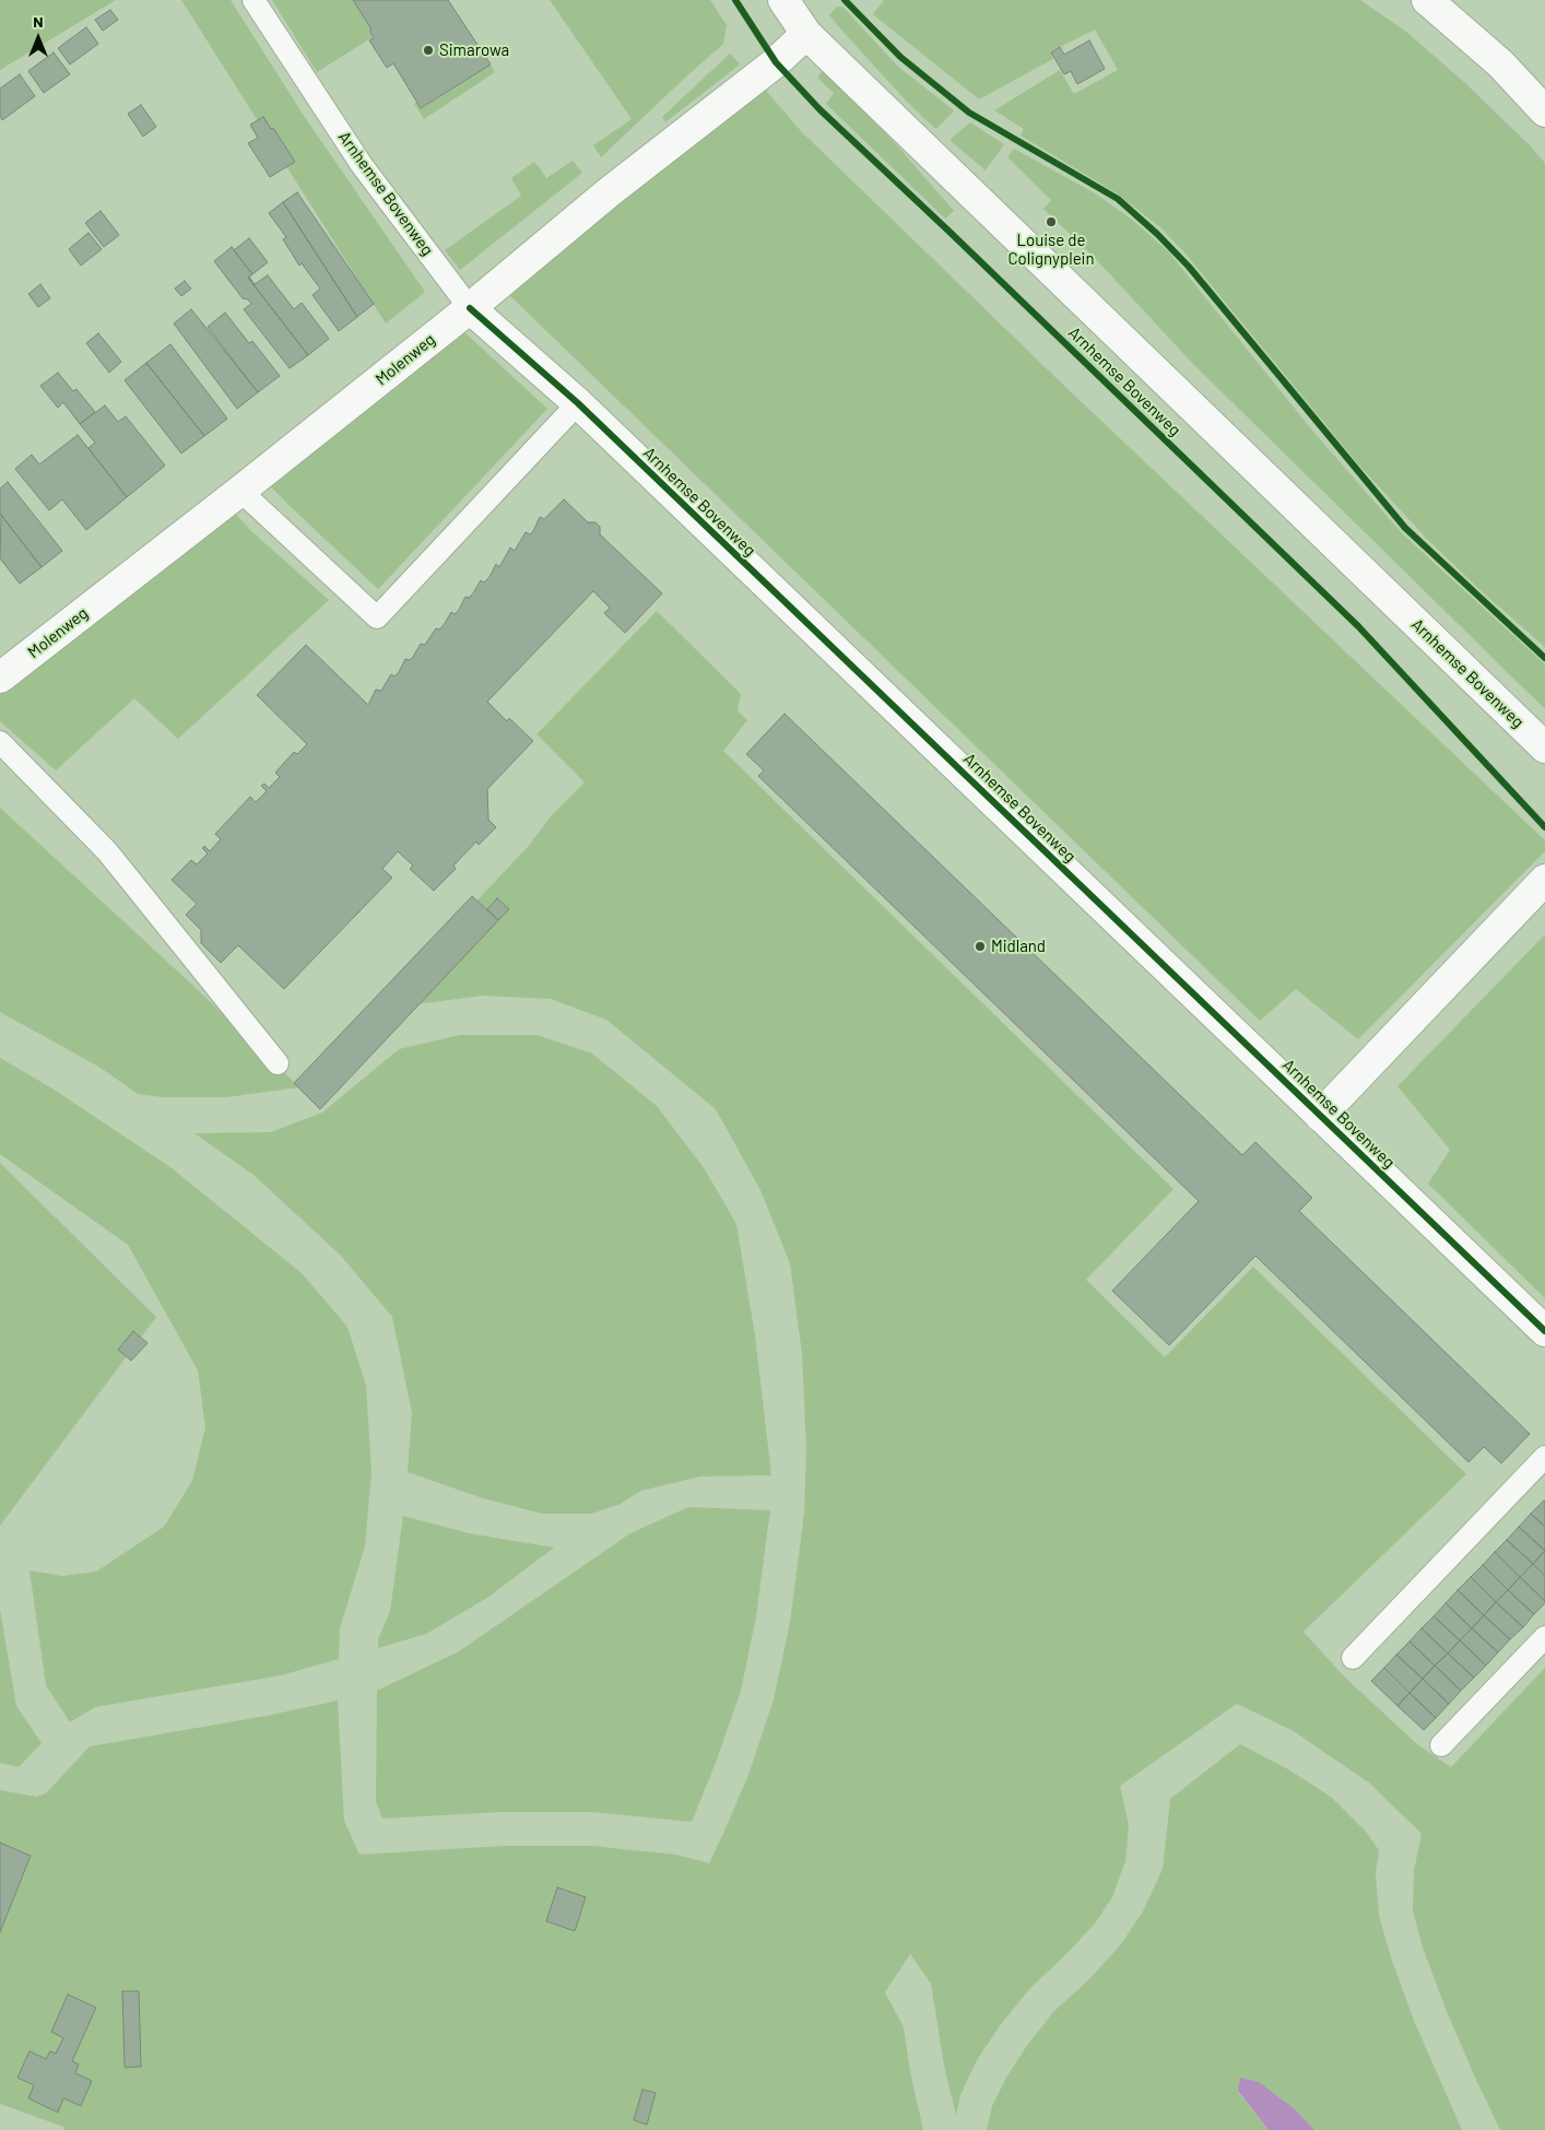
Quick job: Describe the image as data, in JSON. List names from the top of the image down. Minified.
{"streets":{"street":["Arnhemse Bovenweg","Molenweg"]},"crossings":[["Arnhemse Bovenweg","Molenweg"]],"places":["Simarowa","Louise de Colignyplein","Midland"],"north":"top"}
